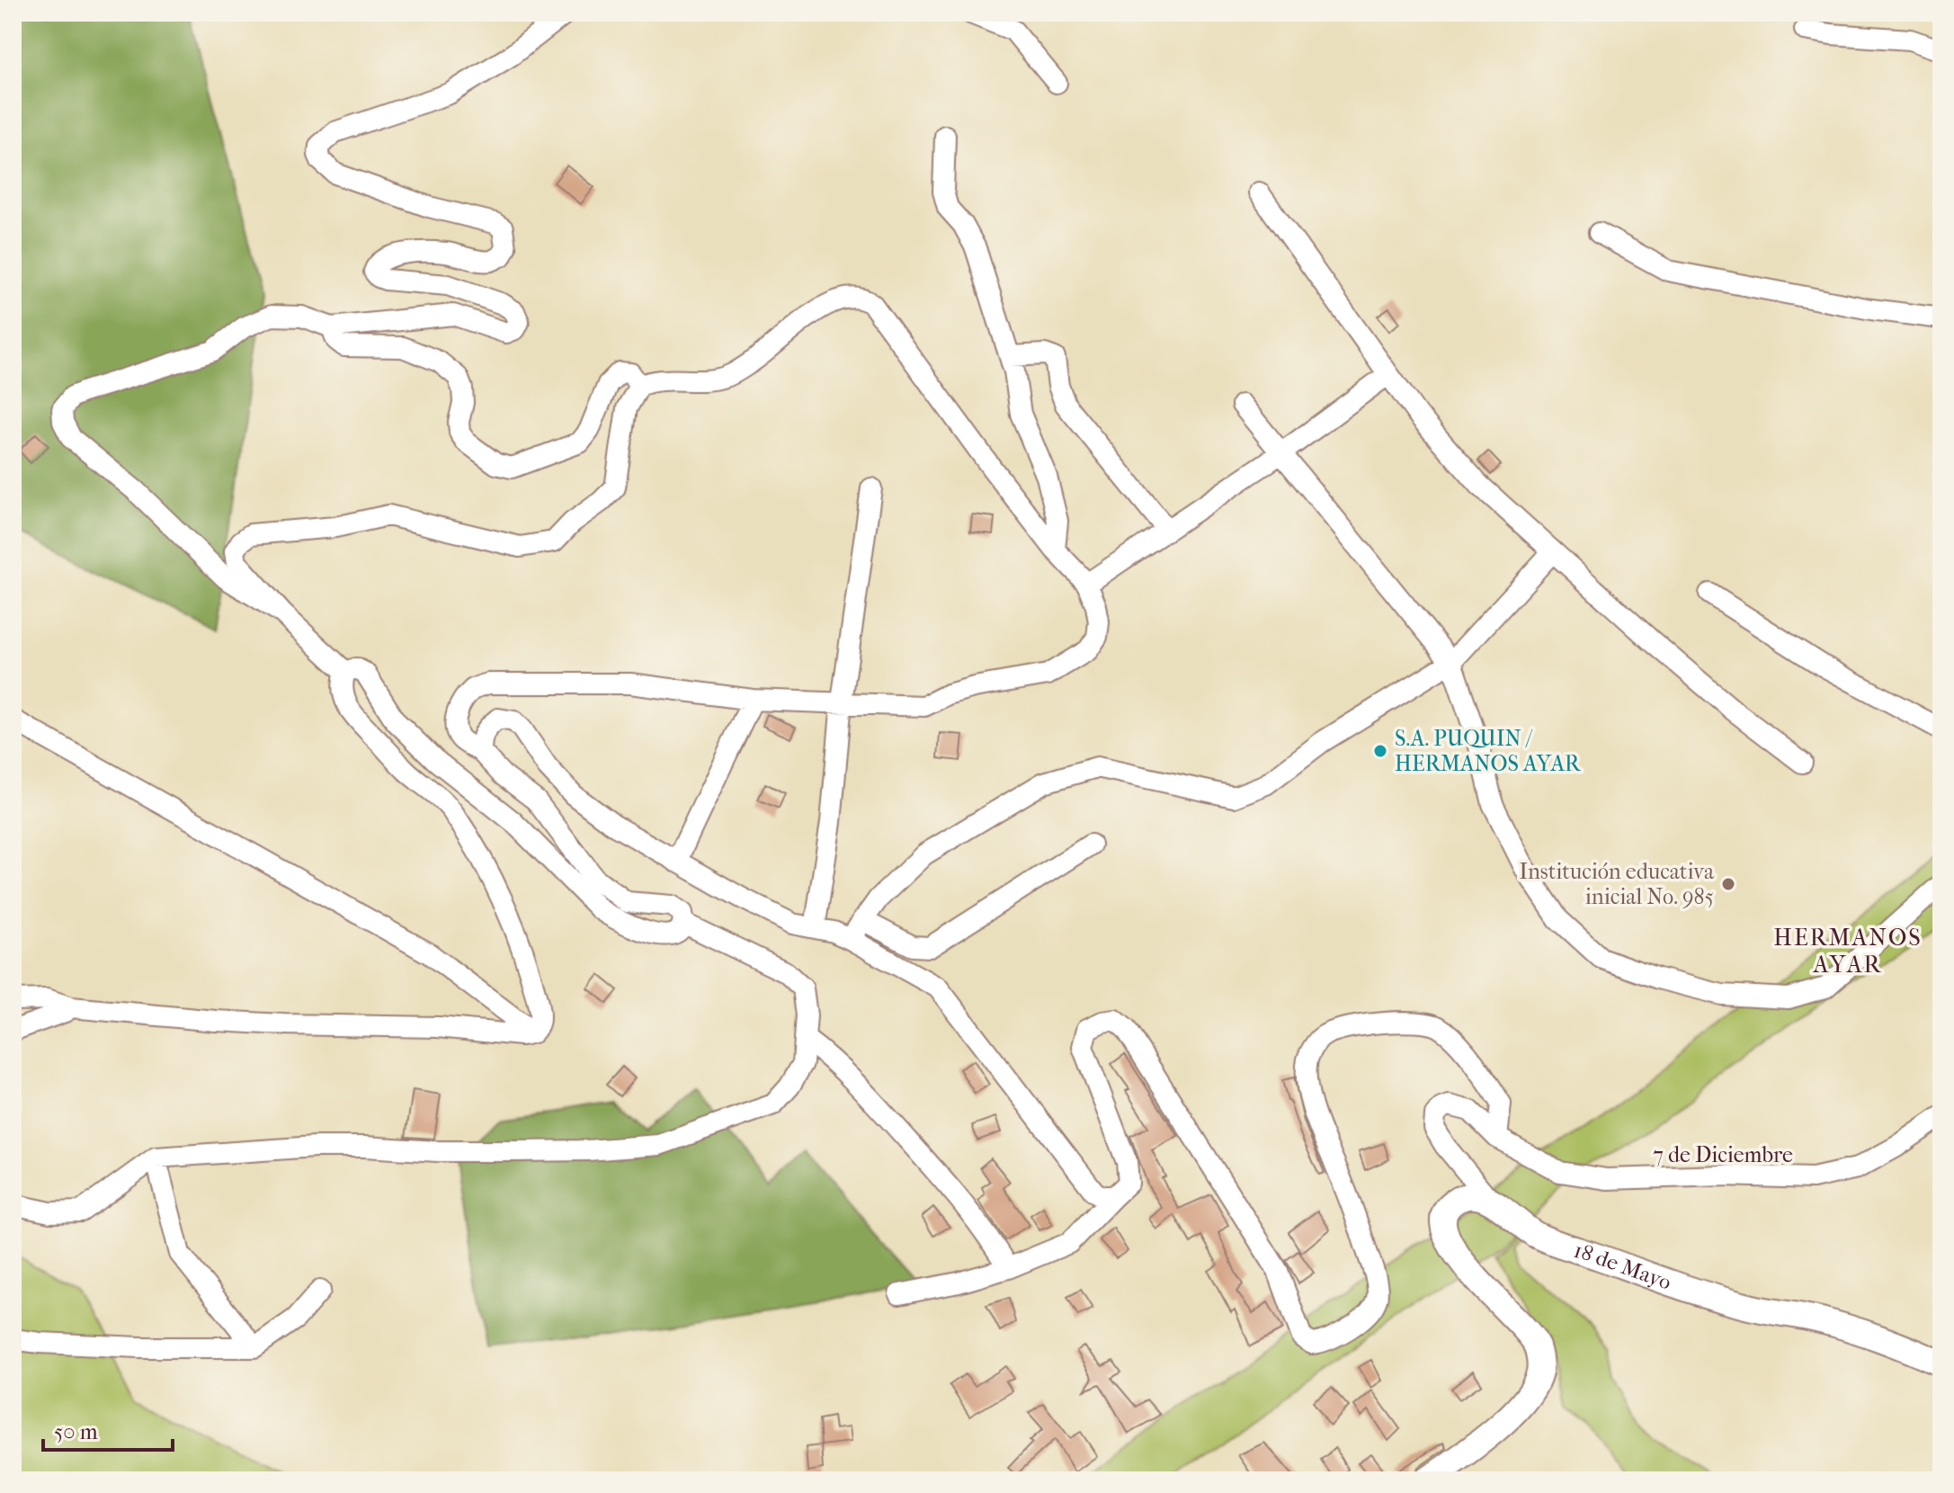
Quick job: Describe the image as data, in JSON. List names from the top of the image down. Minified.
{"streets":{"street":["7 de Diciembre","18 de Mayo"]},"crossings":[["7 de Diciembre","18 de Mayo"]],"districts":["HERMANOS AYAR"],"places":["S.A. PUQUIN / HERMANOS AYAR","Institución educativa inicial No. 985"],"scale_bar":"50 m"}
